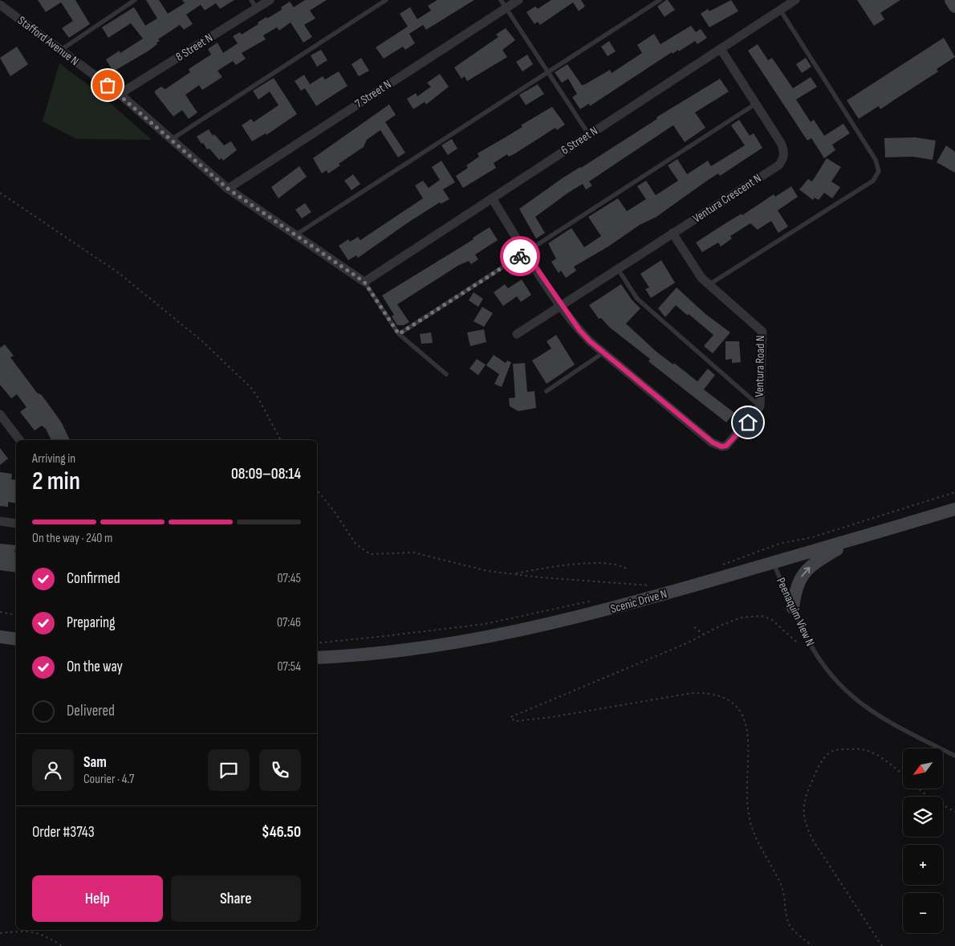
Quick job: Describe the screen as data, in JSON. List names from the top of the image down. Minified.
{"streets":{"main road":["Scenic Drive N"],"street":["Stafford Avenue N","8 Street N","7 Street N","6 Street N","Ventura Crescent N","Ventura Road N"],"lane":["Peenaquim View N"]},"crossings":[["Stafford Avenue N","8 Street N"],["Stafford Avenue N","7 Street N"],["Stafford Avenue N","6 Street N"],["6 Street N","Ventura Crescent N"],["Ventura Crescent N","Ventura Road N"],["Scenic Drive N","Peenaquim View N"]],"north":"bottom left","page":{"heading":["2 min","Arriving in","08:09–08:14"],"panel":["Sam","Courier · 4.7","Order #3743","$46.50"],"bar":"On the way · 240 m","list":[["Confirmed","07:45"],["Preparing","07:46"],["On the way","07:54"],"Delivered"],"map_buttons":["+","−"],"buttons":["Help","Share"]}}
